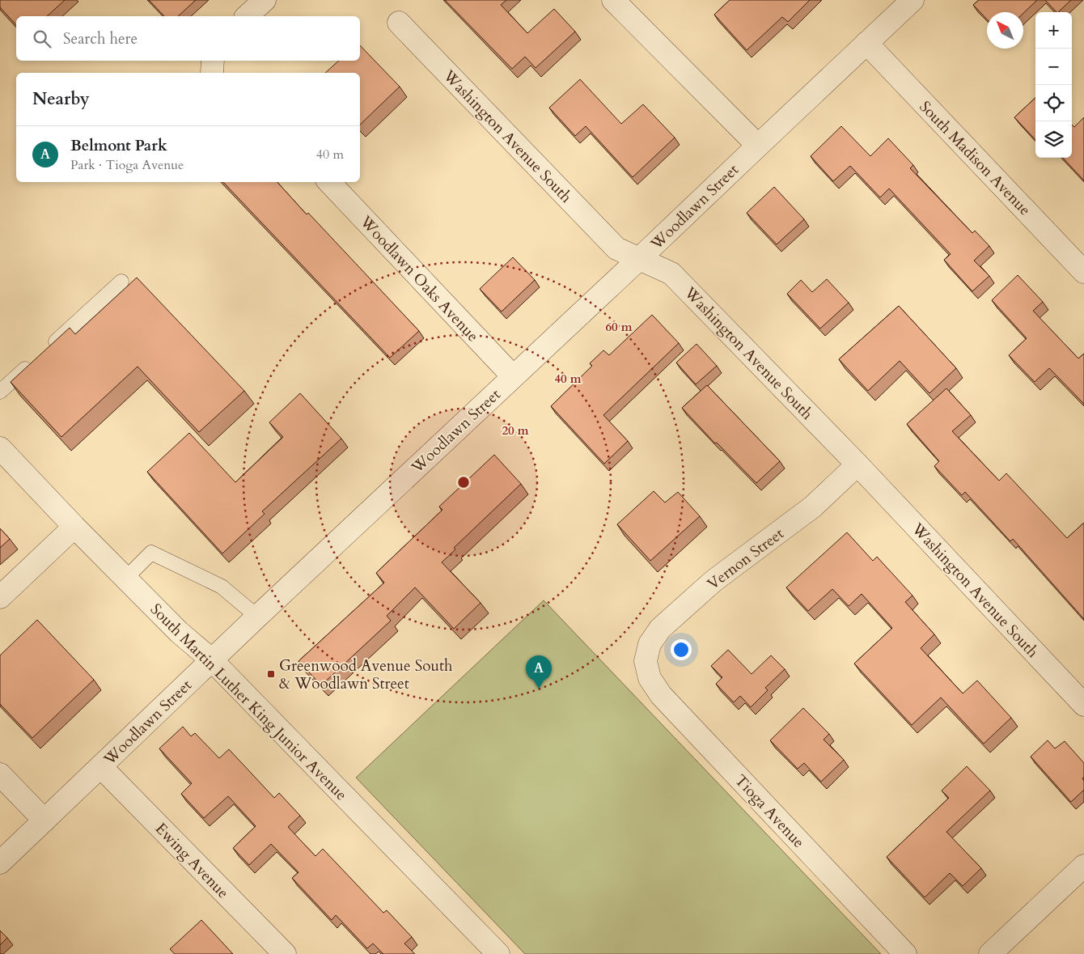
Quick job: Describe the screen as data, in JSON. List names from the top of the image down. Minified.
{"streets":{"street":["Washington Avenue South","South Madison Avenue","Woodlawn Street","Woodlawn Oaks Avenue","Vernon Street","South Martin Luther King Junior Avenue","Tioga Avenue","Ewing Avenue"]},"crossings":[["Washington Avenue South","Woodlawn Street"],["Washington Avenue South","Vernon Street"],["South Madison Avenue","Woodlawn Street"],["Woodlawn Street","Woodlawn Oaks Avenue"],["Woodlawn Street","South Martin Luther King Junior Avenue"],["Woodlawn Street","Ewing Avenue"],["Vernon Street","Tioga Avenue"]],"places":{"transit":["Greenwood Avenue South & Woodlawn Street"]},"north":"top left","page":{"map_buttons":["+","−"],"search":"Search here","heading":"Nearby","list":[{"mark":"A","name":"Belmont Park","note":"Park · Tioga Avenue","value":"40 m"}],"pins":"A"},"rings":["60 m","40 m","20 m"]}
